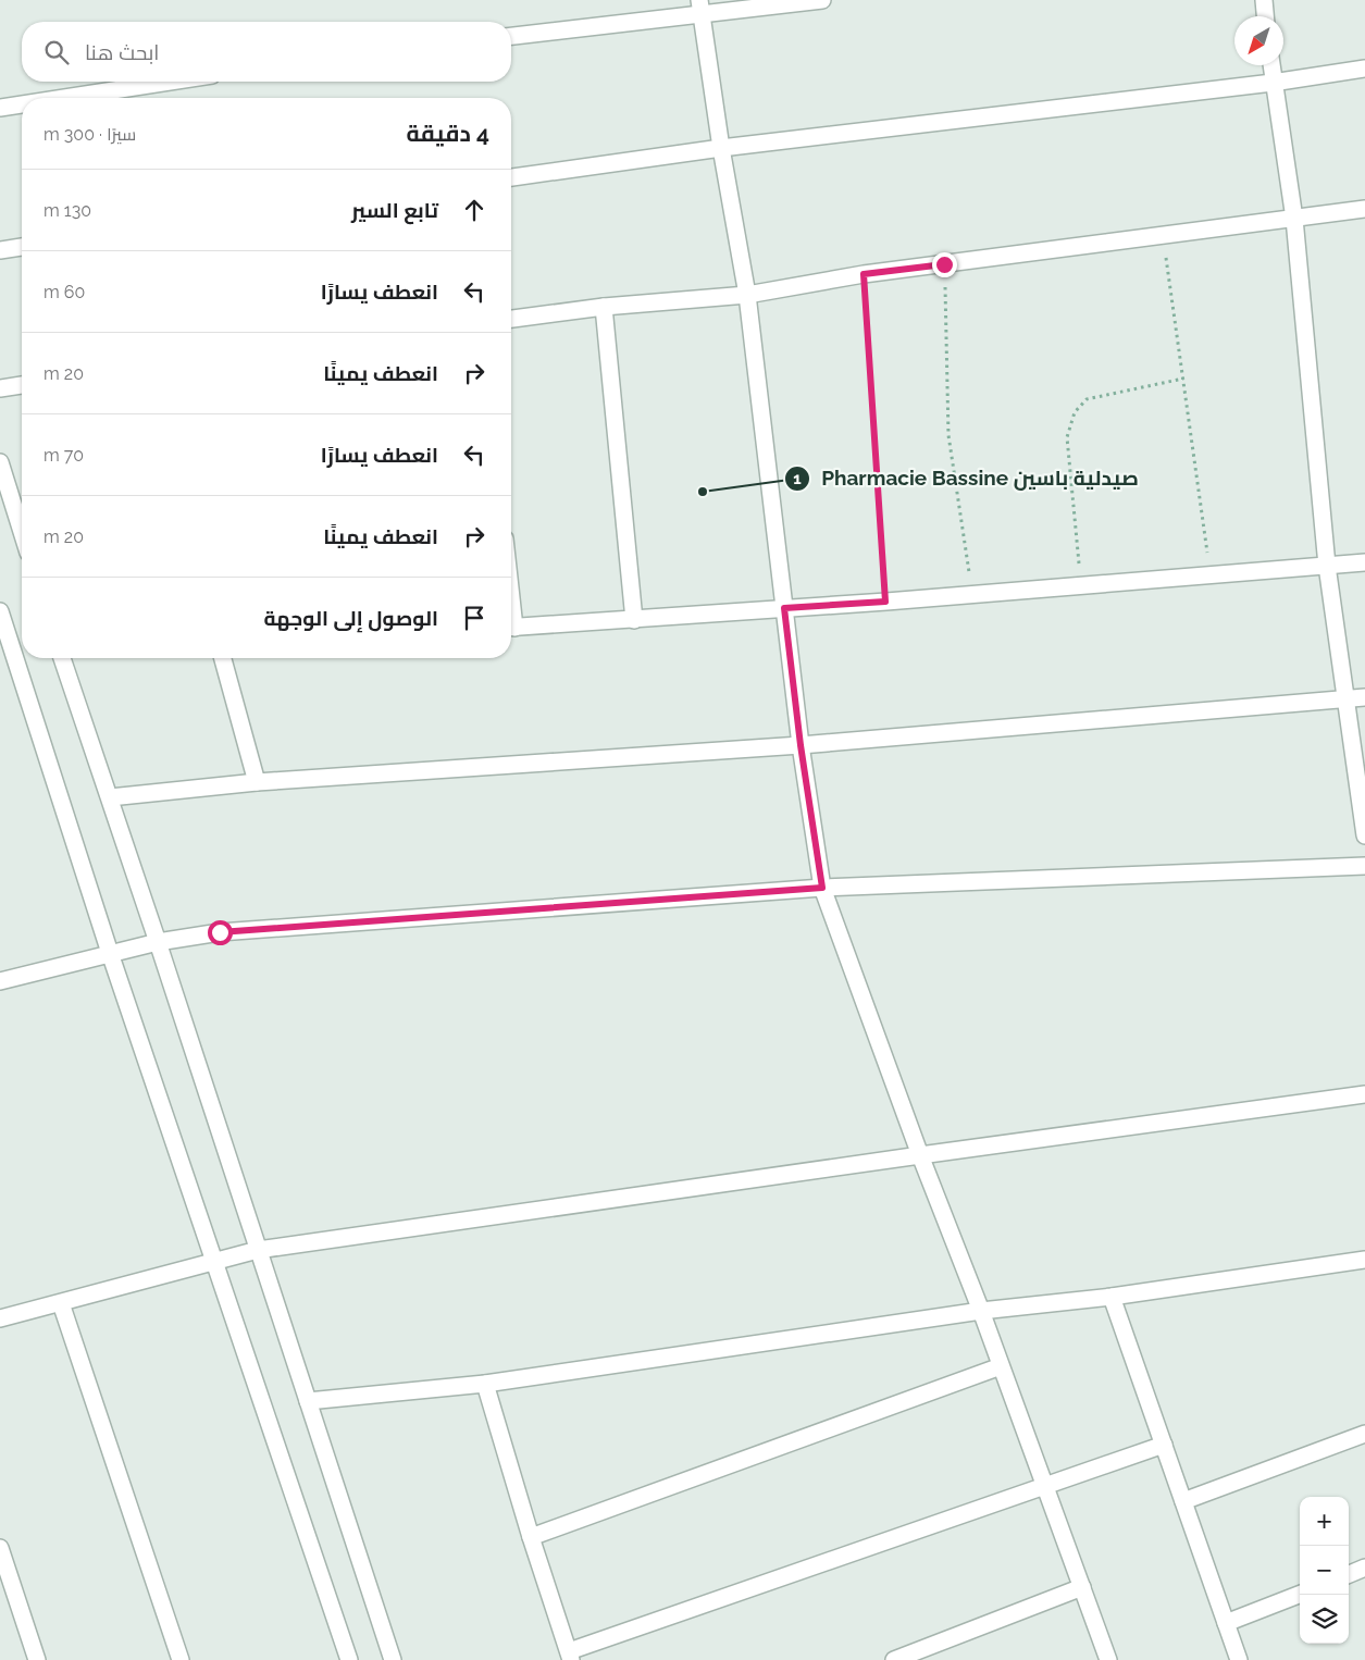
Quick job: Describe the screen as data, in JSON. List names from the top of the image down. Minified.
{"places":["Pharmacie Bassine صيدلية باسين"],"north":"bottom left","page":{"search":"ابحث هنا","heading":["4 دقيقة","سيرًا · 300 m"],"list":[["تابع السير","130 m"],["انعطف يسارًا","60 m"],["انعطف يمينًا","20 m"],["انعطف يسارًا","70 m"],["انعطف يمينًا","20 m"],"الوصول إلى الوجهة"],"map_buttons":["+","−"]}}
